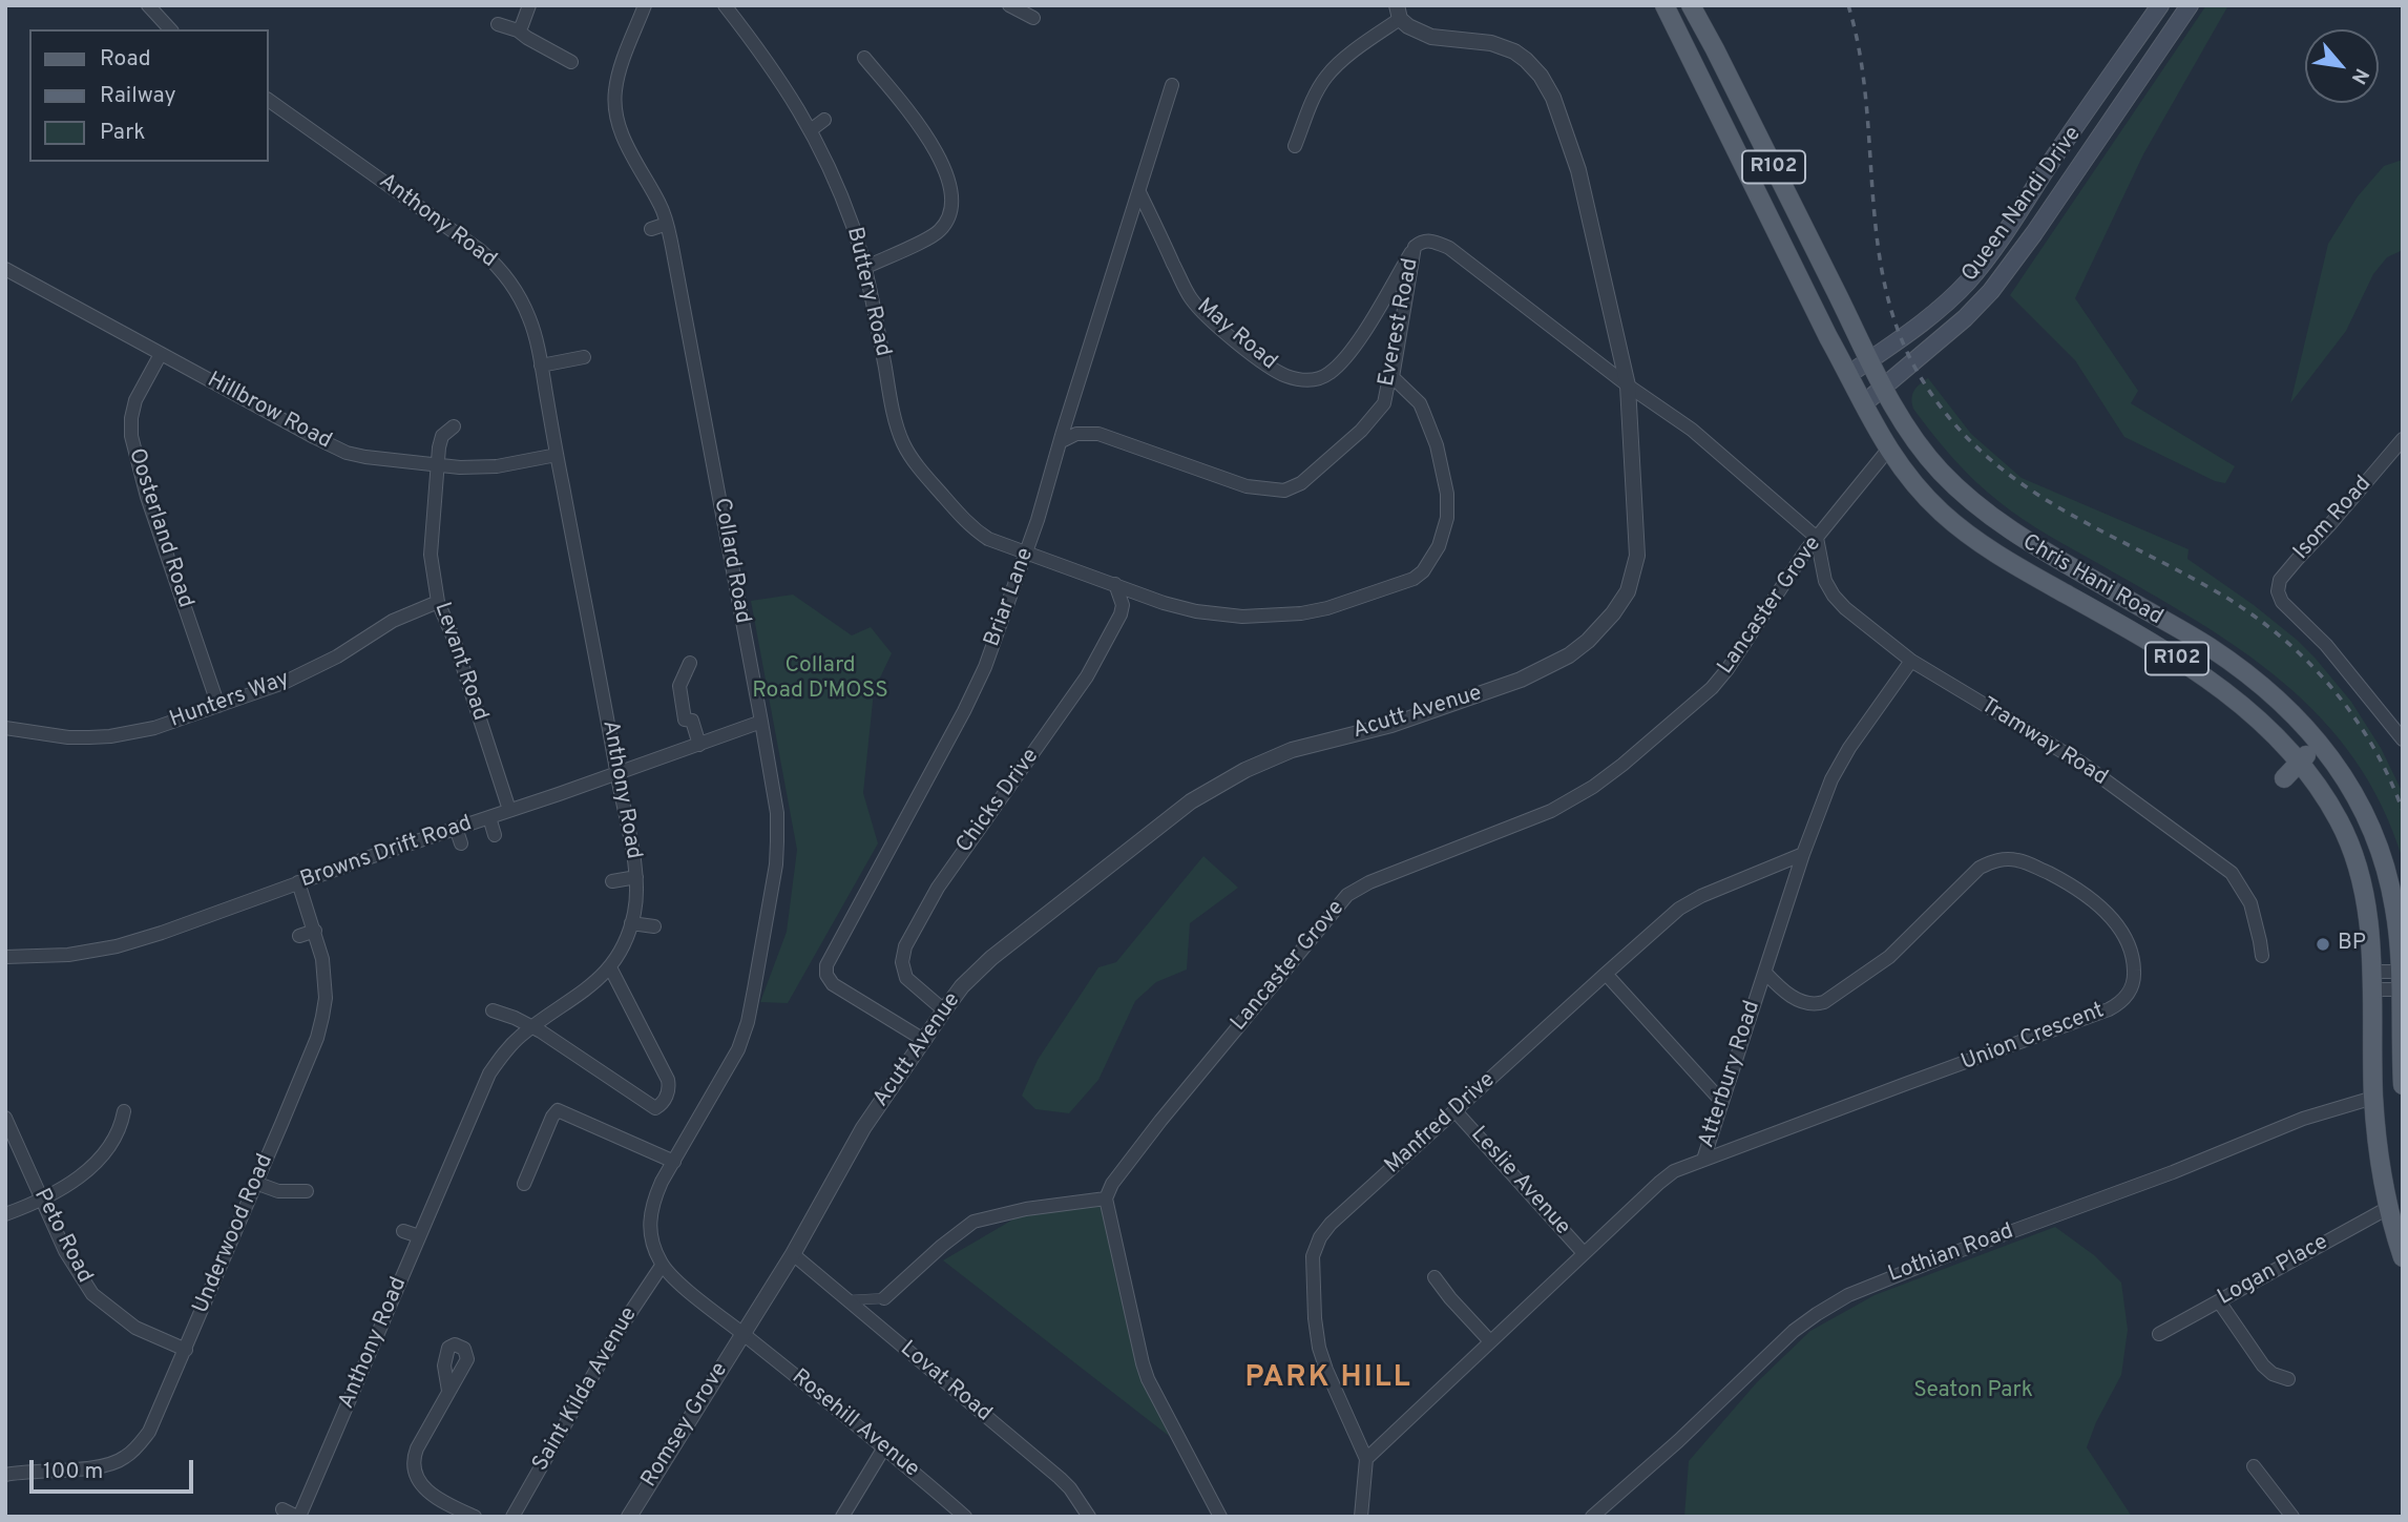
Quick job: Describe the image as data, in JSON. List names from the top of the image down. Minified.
{"streets":{"main road":["R102","Queen Nandi Drive","Chris Hani Road"],"street":["Anthony Road","Buttery Road","Everest Road","May Road","Hillbrow Road","Isom Road","Oosterland Road","Collard Road","Briar Lane","Lancaster Grove","Levant Road","Hunters Way","Acutt Avenue","Tramway Road","Chicks Drive","Browns Drift Road","Union Crescent","Atterbury Road","Manfred Drive","Leslie Avenue","Underwood Road","Peto Road","Lothian Road","Logan Place","Lovat Road","Saint Kilda Avenue","Rosehill Avenue","Romsey Grove"]},"crossings":[["Queen Nandi Drive","Chris Hani Road"],["Anthony Road","Hillbrow Road"],["Anthony Road","Browns Drift Road"],["Buttery Road","Everest Road"],["Buttery Road","Briar Lane"],["Buttery Road","Chicks Drive"],["Everest Road","May Road"],["Everest Road","Briar Lane"],["Everest Road","Lancaster Grove"],["Everest Road","Acutt Avenue"],["Everest Road","Tramway Road"],["May Road","Briar Lane"],["Hillbrow Road","Oosterland Road"],["Hillbrow Road","Levant Road"],["Oosterland Road","Hunters Way"],["Collard Road","Acutt Avenue"],["Collard Road","Browns Drift Road"],["Collard Road","Saint Kilda Avenue"],["Collard Road","Rosehill Avenue"],["Collard Road","Romsey Grove"],["Chris Hani Road","Lancaster Grove"],["Chris Hani Road","Lothian Road"],["Chris Hani Road","Logan Place"],["Briar Lane","Acutt Avenue"],["Lancaster Grove","Tramway Road"],["Levant Road","Hunters Way"],["Levant Road","Browns Drift Road"],["Acutt Avenue","Chicks Drive"],["Acutt Avenue","Lovat Road"],["Acutt Avenue","Rosehill Avenue"],["Acutt Avenue","Romsey Grove"],["Tramway Road","Atterbury Road"],["Browns Drift Road","Underwood Road"],["Union Crescent","Atterbury Road"],["Atterbury Road","Manfred Drive"],["Atterbury Road","Leslie Avenue"],["Manfred Drive","Leslie Avenue"],["Underwood Road","Peto Road"],["Rosehill Avenue","Romsey Grove"]],"districts":["PARK HILL"],"parks":["Collard Road D'MOSS","Seaton Park"],"places":["BP"],"legend":["Road","Railway","Park"],"scale_bar":"100 m","north":"bottom right"}
